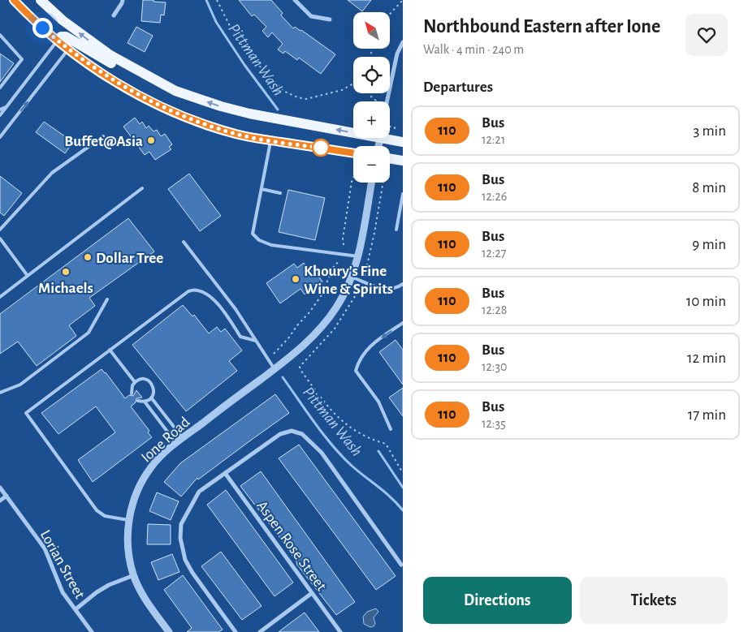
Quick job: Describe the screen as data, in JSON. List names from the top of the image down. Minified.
{"streets":{"street":["Ione Road","Aspen Rose Street","Lorian Street"]},"water":["Pittman Wash"],"places":["Buffet@Asia","Dollar Tree","Michaels","Khoury's Fine Wine & Spirits"],"lines":["bus line 110"],"north":"top left","page":{"heading":[["Northbound Eastern after Ione","Walk · 4 min · 240 m"],"Departures"],"map_buttons":["+","−"],"list":[{"mark":"110","name":"Bus","note":"12:21","value":"3 min"},{"mark":"110","name":"Bus","note":"12:26","value":"8 min"},{"mark":"110","name":"Bus","note":"12:27","value":"9 min"},{"mark":"110","name":"Bus","note":"12:28","value":"10 min"},{"mark":"110","name":"Bus","note":"12:30","value":"12 min"},{"mark":"110","name":"Bus","note":"12:35","value":"17 min"}],"buttons":["Directions","Tickets"]}}
